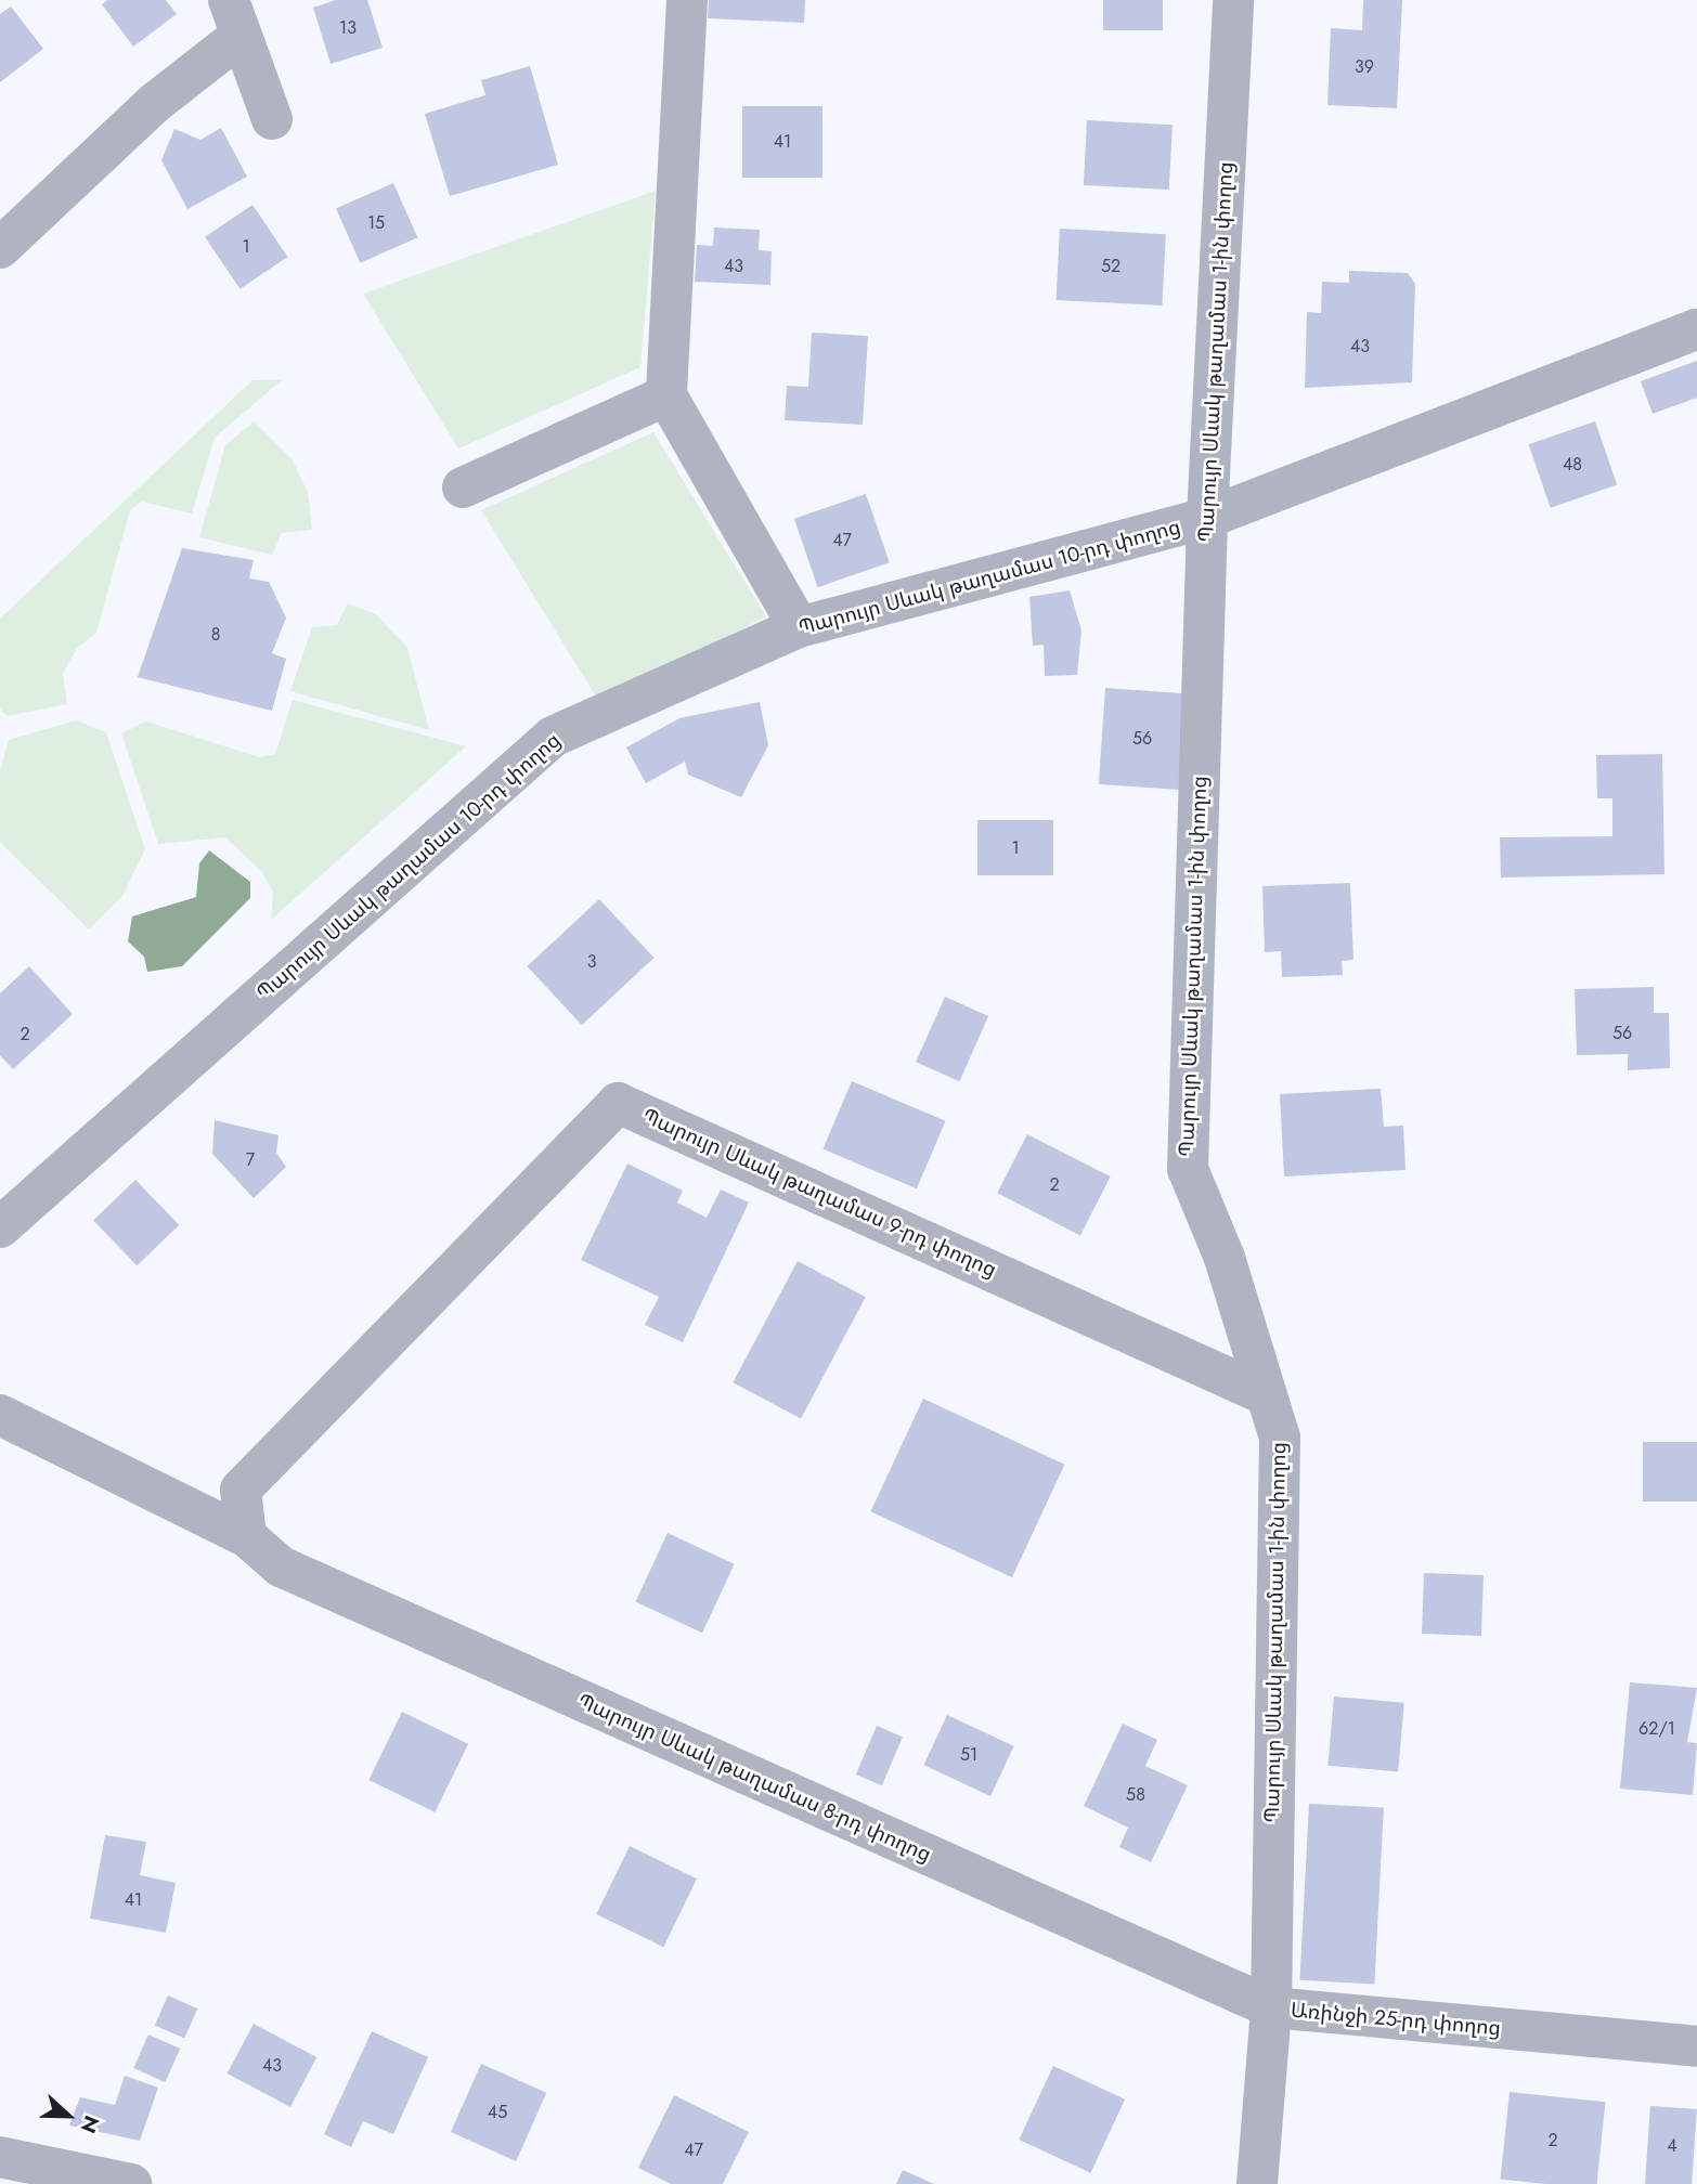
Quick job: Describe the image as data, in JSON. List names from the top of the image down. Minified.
{"streets":{"street":["Պարույր Սևակ թաղամաս 1-ին փողոց","Պարույր Սևակ թաղամաս 10-րդ փողոց","Պարույր Սևակ թաղամաս 9-րդ փողոց","Պարույր Սևակ թաղամաս 8-րդ փողոց","Առինջի 25-րդ փողոց"]},"crossings":[["Պարույր Սևակ թաղամաս 1-ին փողոց","Պարույր Սևակ թաղամաս 10-րդ փողոց"],["Պարույր Սևակ թաղամաս 1-ին փողոց","Պարույր Սևակ թաղամաս 9-րդ փողոց"],["Պարույր Սևակ թաղամաս 1-ին փողոց","Պարույր Սևակ թաղամաս 8-րդ փողոց"],["Պարույր Սևակ թաղամաս 1-ին փողոց","Առինջի 25-րդ փողոց"],["Պարույր Սևակ թաղամաս 9-րդ փողոց","Պարույր Սևակ թաղամաս 8-րդ փողոց"],["Պարույր Սևակ թաղամաս 8-րդ փողոց","Առինջի 25-րդ փողոց"]],"house_numbers":["13","39","41","15","1","43","52","43","48","47","8","56","1","3","56","2","7","2","62/1","51","58","41","43","45","2","4","47"],"north":"right"}
